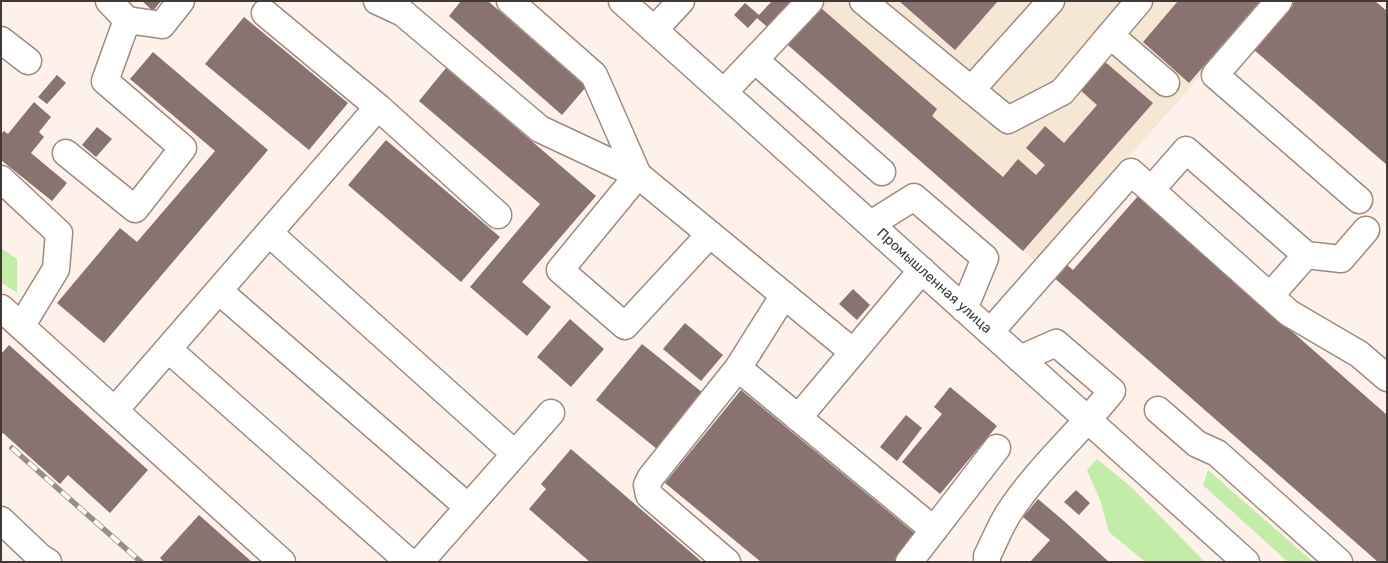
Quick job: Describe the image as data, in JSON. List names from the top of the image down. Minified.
{"streets":{"street":["Промышленная улица"]}}
